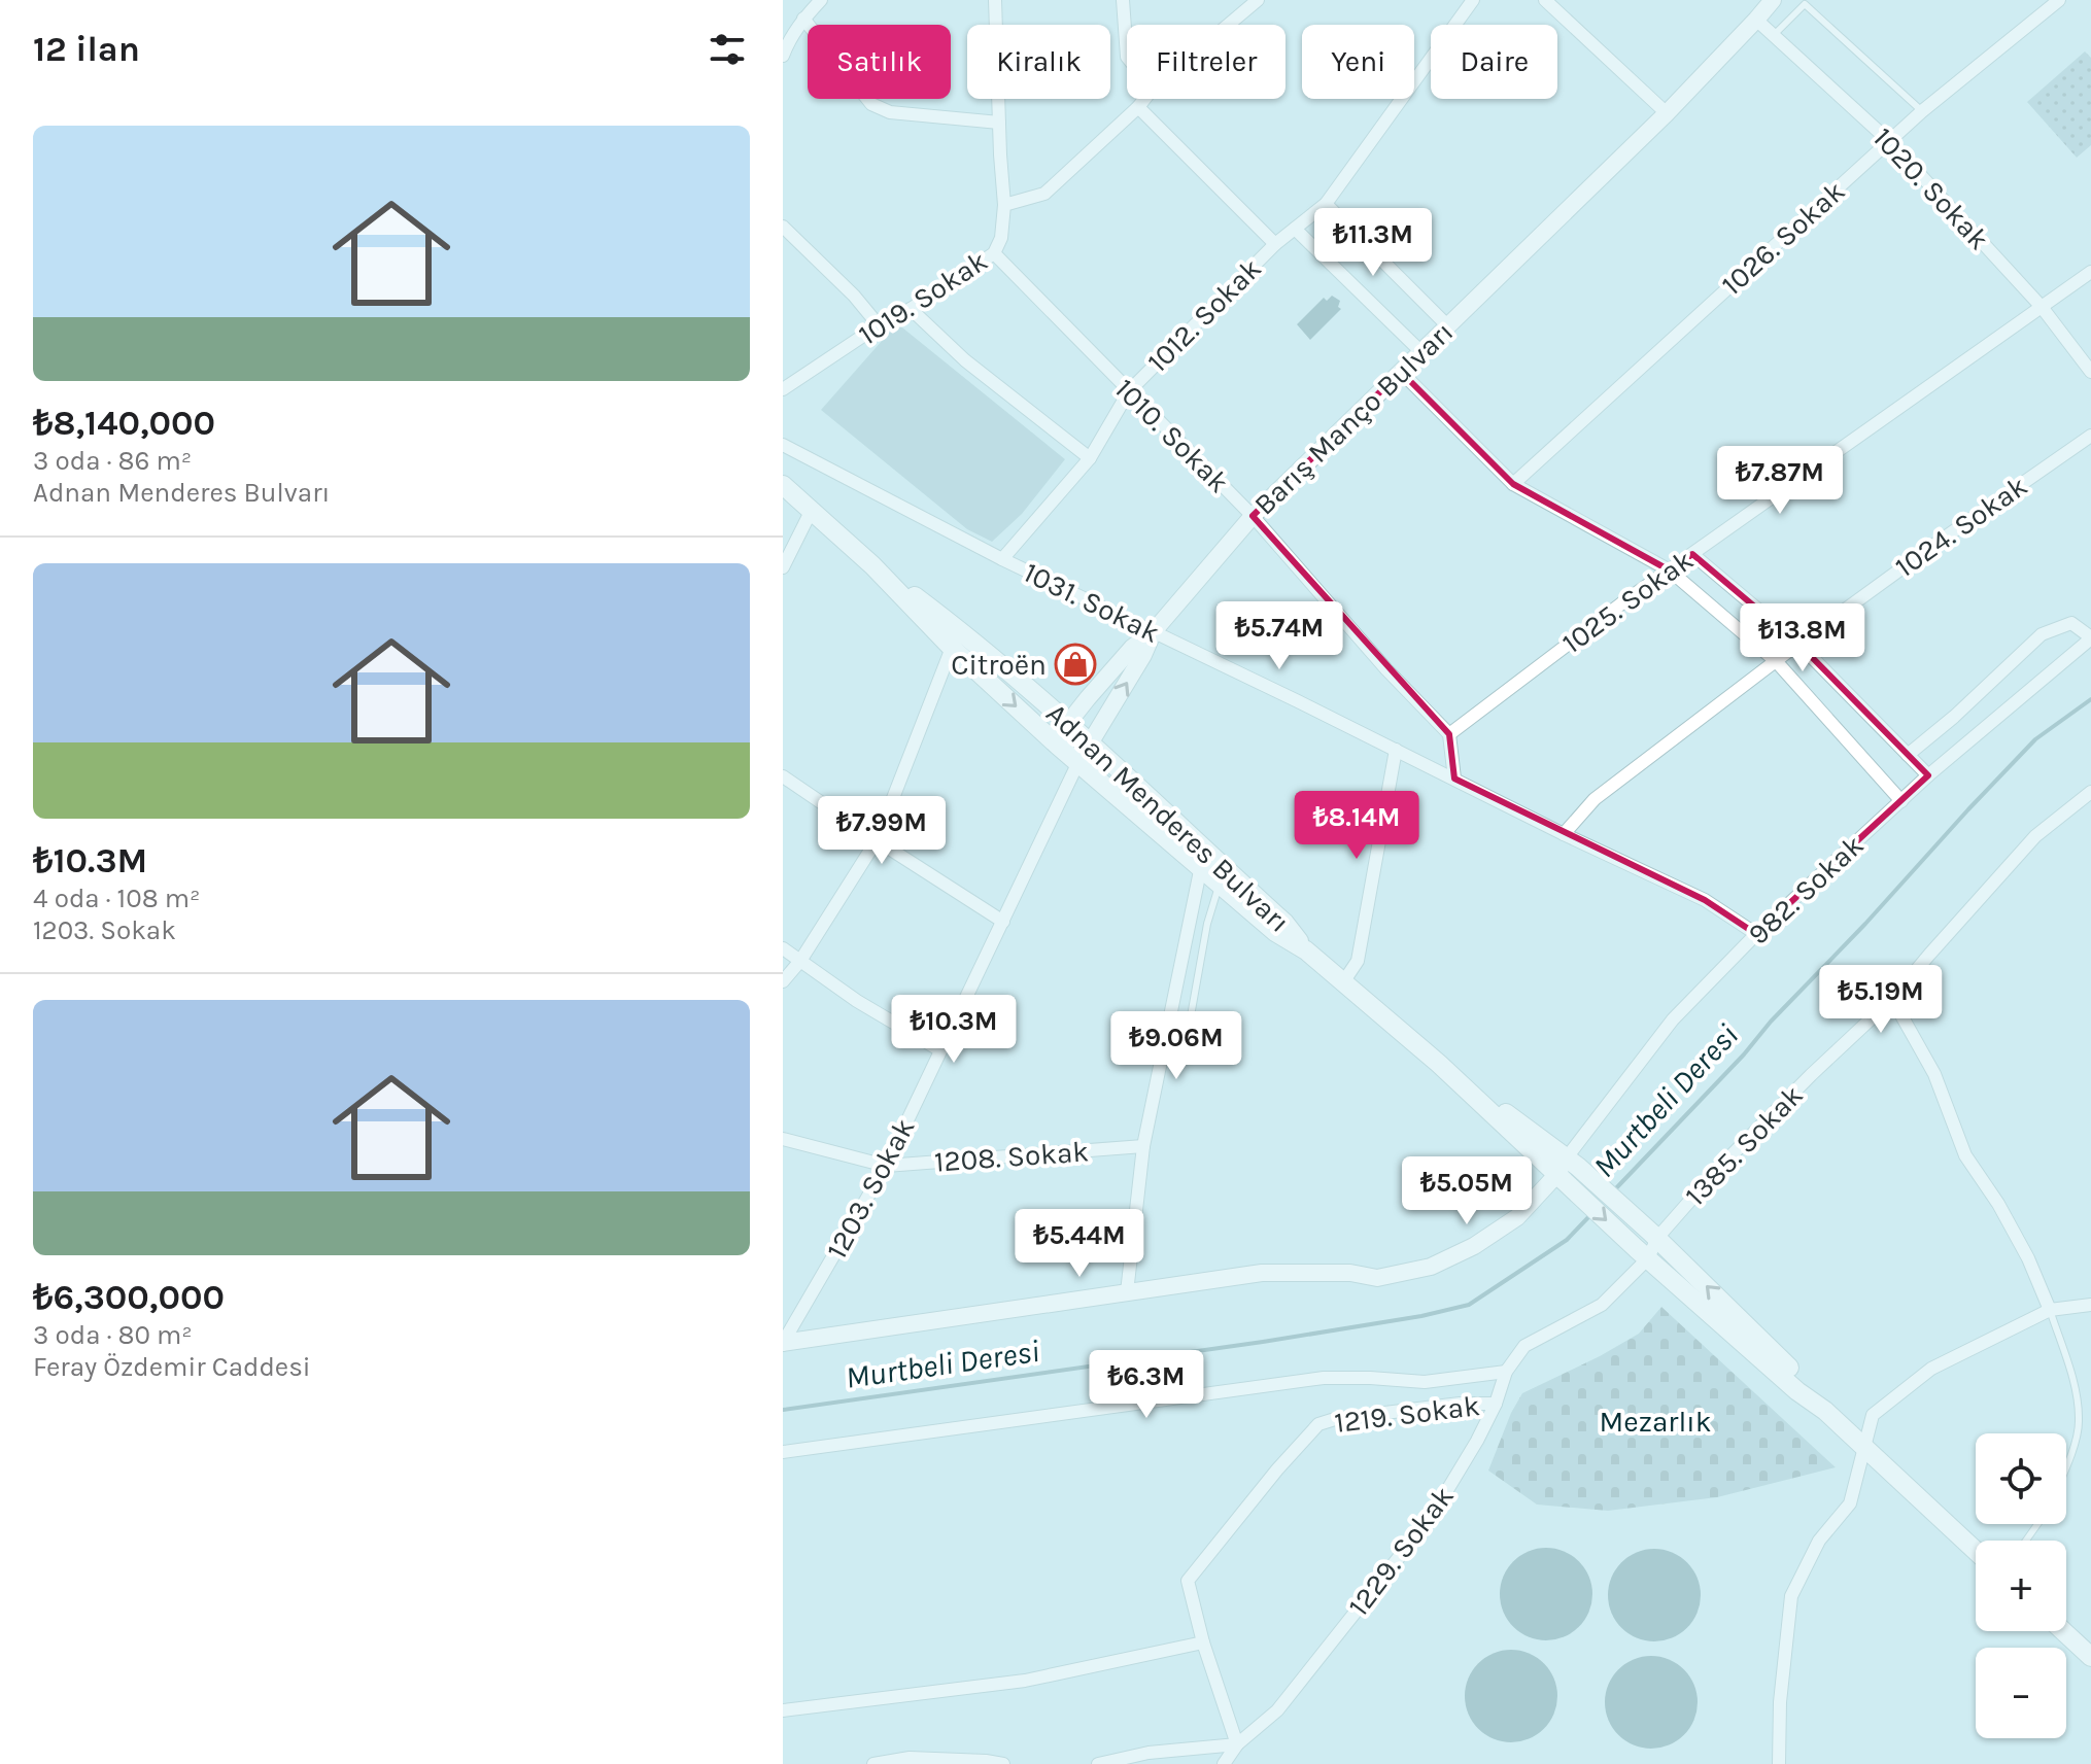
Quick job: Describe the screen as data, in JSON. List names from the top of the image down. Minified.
{"streets":{"main road":["Barış Manço Bulvarı","Adnan Menderes Bulvarı","982. Sokak"],"street":["1020. Sokak","1026. Sokak","1019. Sokak","1012. Sokak","1010. Sokak","1024. Sokak","1025. Sokak","1031. Sokak","1385. Sokak","1208. Sokak","1203. Sokak","1219. Sokak","1229. Sokak"]},"crossings":[["1020. Sokak","1026. Sokak"],["1020. Sokak","Barış Manço Bulvarı"],["1020. Sokak","1025. Sokak"],["1019. Sokak","1010. Sokak"],["1012. Sokak","1010. Sokak"],["1012. Sokak","1031. Sokak"],["Barış Manço Bulvarı","1010. Sokak"],["Barış Manço Bulvarı","1031. Sokak"],["Barış Manço Bulvarı","Adnan Menderes Bulvarı"],["Barış Manço Bulvarı","1203. Sokak"],["1010. Sokak","1025. Sokak"],["1024. Sokak","1031. Sokak"],["1031. Sokak","982. Sokak"],["Adnan Menderes Bulvarı","982. Sokak"],["Adnan Menderes Bulvarı","1385. Sokak"],["Adnan Menderes Bulvarı","1203. Sokak"],["Adnan Menderes Bulvarı","1229. Sokak"],["982. Sokak","1203. Sokak"],["1385. Sokak","1229. Sokak"],["1208. Sokak","1203. Sokak"],["1219. Sokak","1229. Sokak"]],"water":["Murtbeli Deresi"],"parks":["Mezarlık"],"places":{"shop":["Citroën"]},"page":{"heading":"12 ilan","chip":["Satılık","Kiralık","Filtreler","Yeni","Daire"],"list":[{"name":"₺8,140,000","note":"3 oda · 86 m² · Adnan Menderes Bulvarı"},{"name":"₺10.3M","note":"4 oda · 108 m² · 1203. Sokak"},{"name":"₺6,300,000","note":"3 oda · 80 m² · Feray Özdemir Caddesi"}],"price":["₺11.3M","₺7.87M","₺5.74M","₺13.8M","₺8.14M","₺7.99M","₺5.19M","₺10.3M","₺9.06M","₺5.05M","₺5.44M","₺6.3M"],"map_buttons":["+","−"]}}
